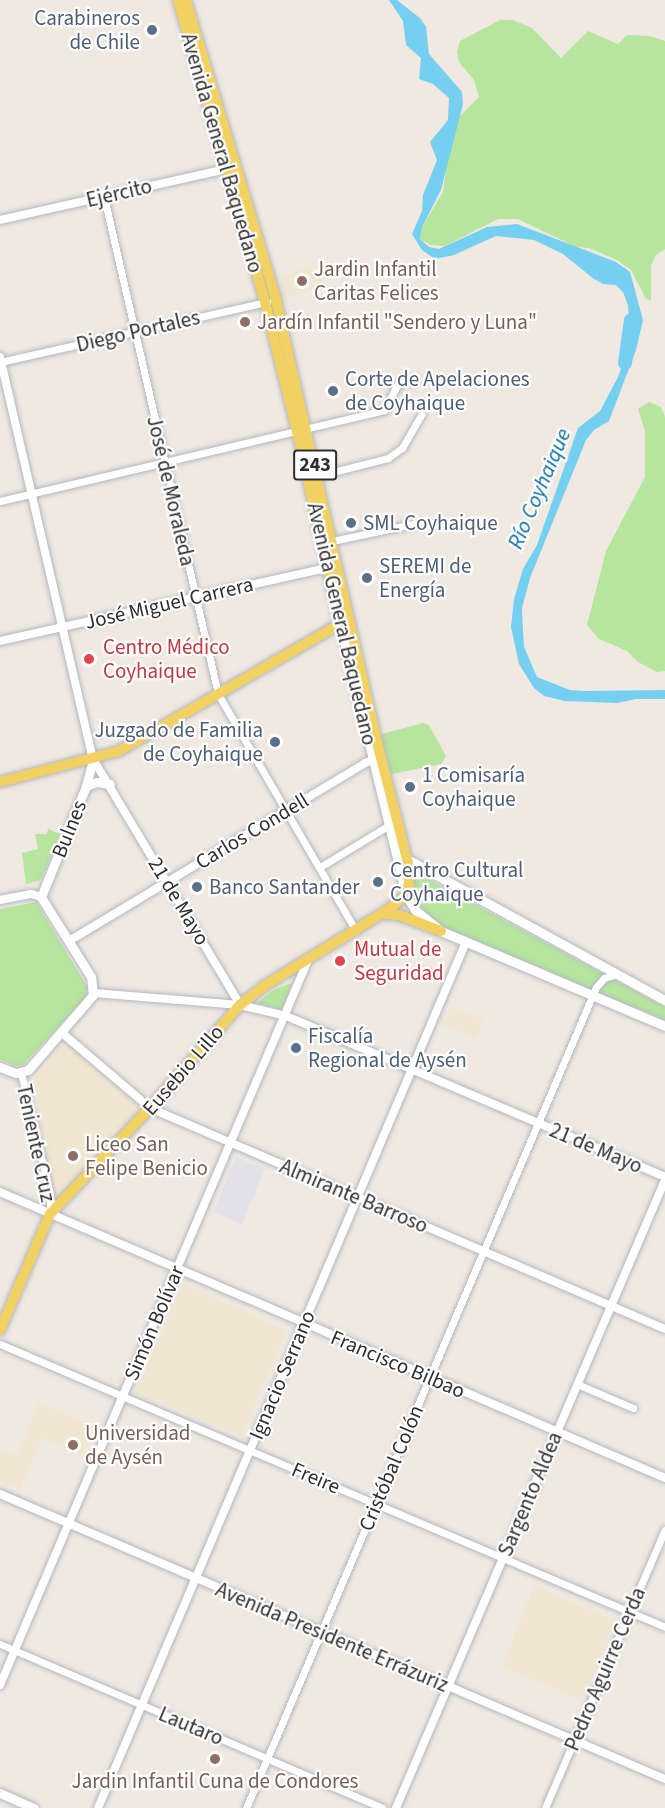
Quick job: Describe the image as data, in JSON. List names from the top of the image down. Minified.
{"streets":{"main road":["Avenida General Baquedano","243","Bulnes","Eusebio Lillo"],"street":["Ejército","Diego Portales","José de Moraleda","José Miguel Carrera","Carlos Condell","21 de Mayo","Teniente Cruz","Almirante Barroso","Simón Bolívar","Francisco Bilbao","Ignacio Serrano","Cristóbal Colón","Freire","Sargento Aldea","Avenida Presidente Errázuriz","Pedro Aguirre Cerda","Lautaro"]},"crossings":[["Avenida General Baquedano","Ejército"],["Avenida General Baquedano","Diego Portales"],["Avenida General Baquedano","José Miguel Carrera"],["Avenida General Baquedano","Carlos Condell"],["Avenida General Baquedano","Eusebio Lillo"],["Avenida General Baquedano","Ignacio Serrano"],["Avenida General Baquedano","Cristóbal Colón"],["Ejército","José de Moraleda"],["Diego Portales","José de Moraleda"],["Diego Portales","21 de Mayo"],["José de Moraleda","José Miguel Carrera"],["José de Moraleda","Carlos Condell"],["José de Moraleda","Eusebio Lillo"],["José Miguel Carrera","21 de Mayo"],["Bulnes","21 de Mayo"],["Carlos Condell","21 de Mayo"],["21 de Mayo","Eusebio Lillo"],["21 de Mayo","Simón Bolívar"],["21 de Mayo","Ignacio Serrano"],["21 de Mayo","Cristóbal Colón"],["21 de Mayo","Sargento Aldea"],["Eusebio Lillo","Teniente Cruz"],["Eusebio Lillo","Almirante Barroso"],["Eusebio Lillo","Simón Bolívar"],["Eusebio Lillo","Francisco Bilbao"],["Teniente Cruz","Francisco Bilbao"],["Almirante Barroso","Simón Bolívar"],["Almirante Barroso","Ignacio Serrano"],["Almirante Barroso","Cristóbal Colón"],["Almirante Barroso","Sargento Aldea"],["Simón Bolívar","Francisco Bilbao"],["Simón Bolívar","Freire"],["Simón Bolívar","Avenida Presidente Errázuriz"],["Simón Bolívar","Lautaro"],["Francisco Bilbao","Ignacio Serrano"],["Francisco Bilbao","Cristóbal Colón"],["Francisco Bilbao","Sargento Aldea"],["Ignacio Serrano","Freire"],["Ignacio Serrano","Avenida Presidente Errázuriz"],["Ignacio Serrano","Lautaro"],["Cristóbal Colón","Freire"],["Cristóbal Colón","Avenida Presidente Errázuriz"],["Cristóbal Colón","Lautaro"],["Freire","Sargento Aldea"],["Freire","Pedro Aguirre Cerda"],["Sargento Aldea","Avenida Presidente Errázuriz"],["Avenida Presidente Errázuriz","Pedro Aguirre Cerda"]],"water":["Río Coyhaique"],"places":["Carabineros de Chile","Jardin Infantil Caritas Felices","Jardín Infantil \"Sendero y Luna\"","Corte de Apelaciones de Coyhaique","SML Coyhaique","SEREMI de Energía","Centro Médico Coyhaique","Juzgado de Familia de Coyhaique","1 Comisaría Coyhaique","Centro Cultural Coyhaique","Banco Santander","Mutual de Seguridad","Fiscalía Regional de Aysén","Liceo San Felipe Benicio","Universidad de Aysén","Jardin Infantil Cuna de Condores"]}
